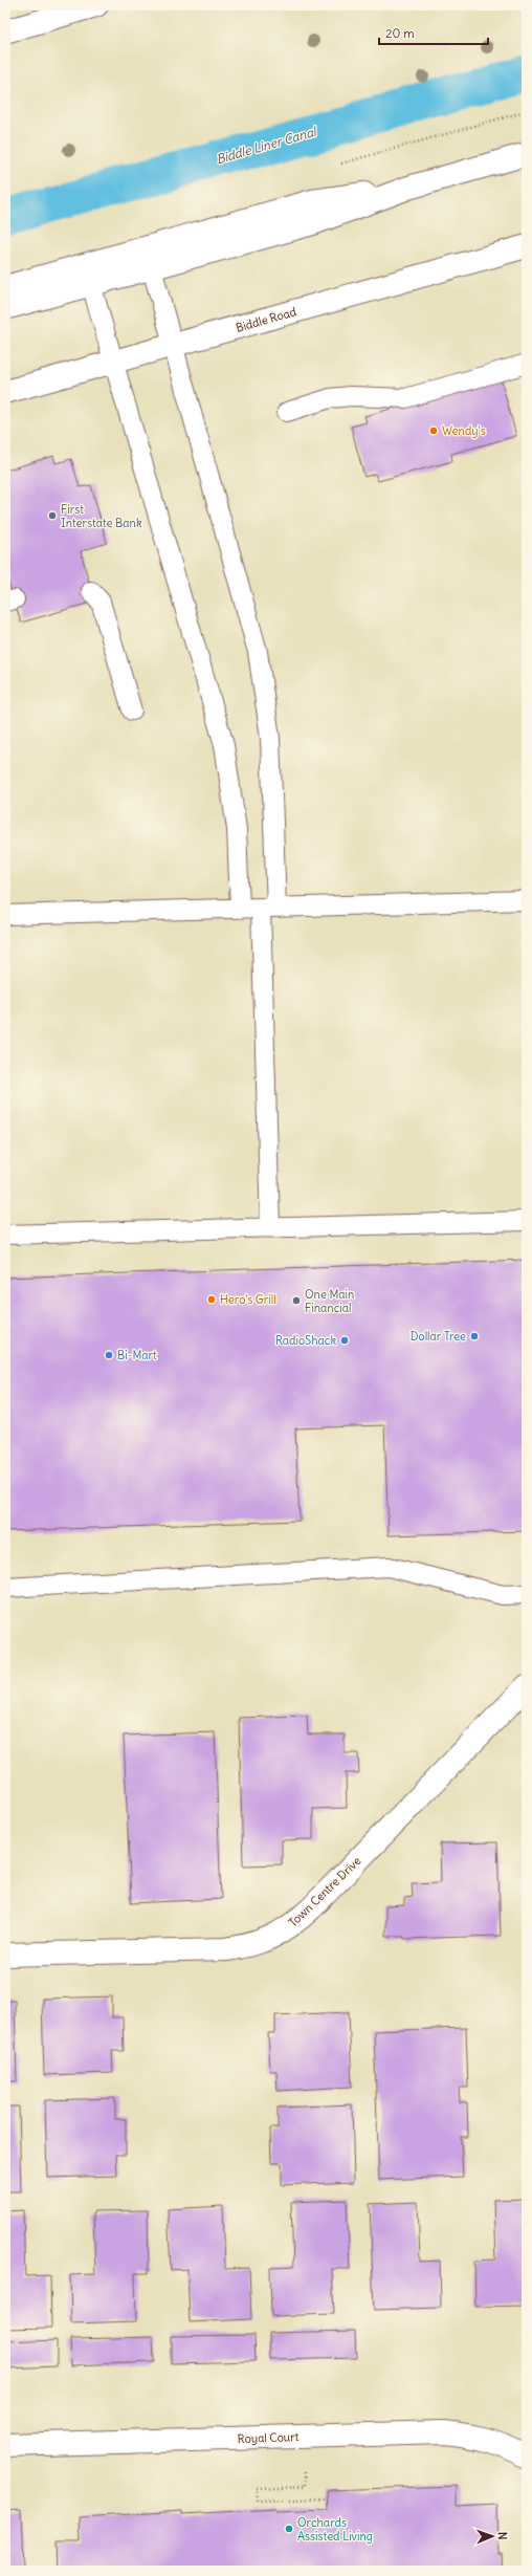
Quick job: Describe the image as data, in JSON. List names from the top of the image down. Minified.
{"streets":{"main road":["Biddle Road","Town Centre Drive","Royal Court"]},"water":["Biddle Liner Canal"],"places":["Wendy's","First Interstate Bank","Hero's Grill","One Main Financial","Dollar Tree","RadioShack","Bi-Mart","Orchards Assisted Living"],"scale_bar":"20 m","north":"right"}
